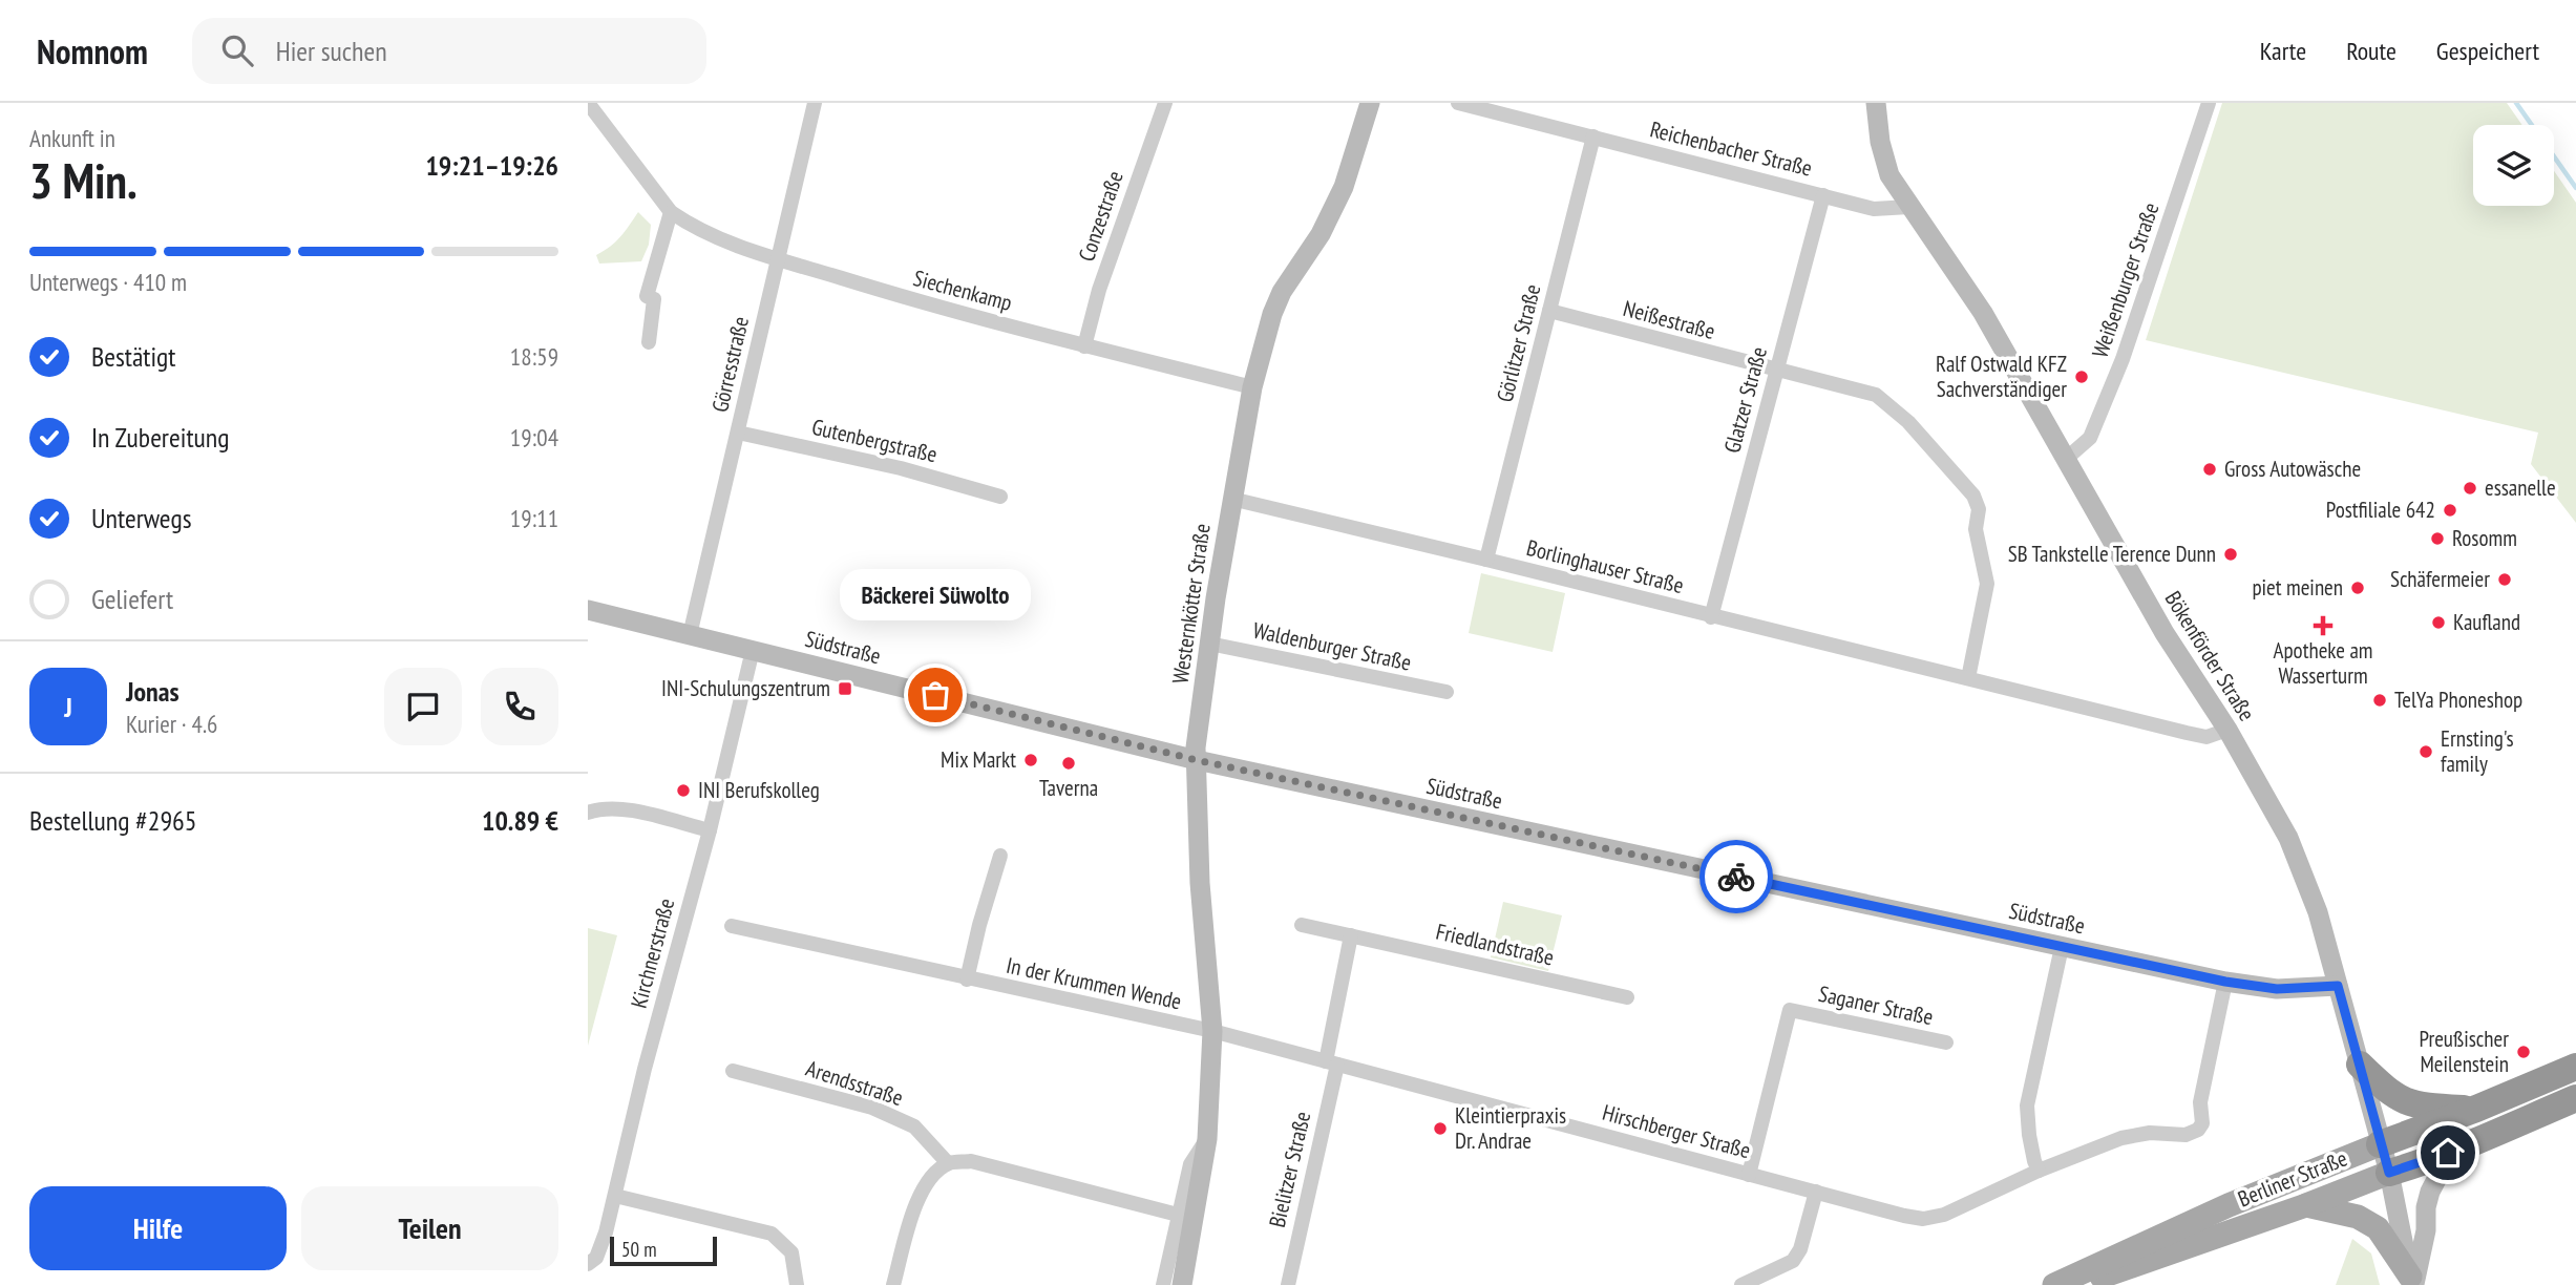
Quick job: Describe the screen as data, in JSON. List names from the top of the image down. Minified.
{"streets":{"highway":["Berliner Straße"],"main road":["Westernkötter Straße","Südstraße","Bökenförder Straße"],"street":["Reichenbacher Straße","Conzestraße","Weißenburger Straße","Siechenkamp","Neißestraße","Görlitzer Straße","Görresstraße","Glatzer Straße","Gutenbergstraße","Borlinghauser Straße","Waldenburger Straße","Friedlandstraße","Kirchnerstraße","In der Krummen Wende","Saganer Straße","Arendsstraße","Hirschberger Straße","Bielitzer Straße"]},"crossings":[["Reichenbacher Straße","Görlitzer Straße"],["Reichenbacher Straße","Glatzer Straße"],["Reichenbacher Straße","Bökenförder Straße"],["Conzestraße","Siechenkamp"],["Weißenburger Straße","Bökenförder Straße"],["Siechenkamp","Görresstraße"],["Siechenkamp","Westernkötter Straße"],["Neißestraße","Görlitzer Straße"],["Neißestraße","Glatzer Straße"],["Görlitzer Straße","Borlinghauser Straße"],["Görresstraße","Gutenbergstraße"],["Görresstraße","Südstraße"],["Glatzer Straße","Borlinghauser Straße"],["Borlinghauser Straße","Westernkötter Straße"],["Borlinghauser Straße","Bökenförder Straße"],["Westernkötter Straße","Waldenburger Straße"],["Westernkötter Straße","Südstraße"],["Westernkötter Straße","In der Krummen Wende"],["Westernkötter Straße","Hirschberger Straße"],["Südstraße","Bökenförder Straße"],["Südstraße","Kirchnerstraße"],["Südstraße","Hirschberger Straße"],["Bökenförder Straße","Berliner Straße"],["In der Krummen Wende","Hirschberger Straße"],["Saganer Straße","Hirschberger Straße"],["Hirschberger Straße","Bielitzer Straße"]],"places":{"other":["Ralf Ostwald KFZ Sachverständiger","Gross Autowäsche","essanelle","Postfiliale 642","Rosomm","SB Tankstelle Terence Dunn","Schäfermeier","piet meinen","Kaufland","Bäckerei Süwolto","TelYa Phoneshop","Ernsting's family","Mix Markt","Taverna","INI Berufskolleg","Preußischer Meilenstein","Kleintierpraxis Dr. Andrae"],"health":["Apotheke am Wasserturm"],"transit":["INI-Schulungszentrum"]},"scale_bar":"50 m","page":{"header":"Nomnom","search":"Hier suchen","nav":["Karte","Route","Gespeichert"],"heading":["3 Min.","Ankunft in","19:21–19:26"],"panel":["Jonas","Kurier · 4.6","Bestellung #2965","10.89 €"],"bar":"Unterwegs · 410 m","list":[["Bestätigt","18:59"],["In Zubereitung","19:04"],["Unterwegs","19:11"],"Geliefert"],"bubble":"Bäckerei Süwolto","round":"J","buttons":["Hilfe","Teilen"],"scale":"50 m"}}
